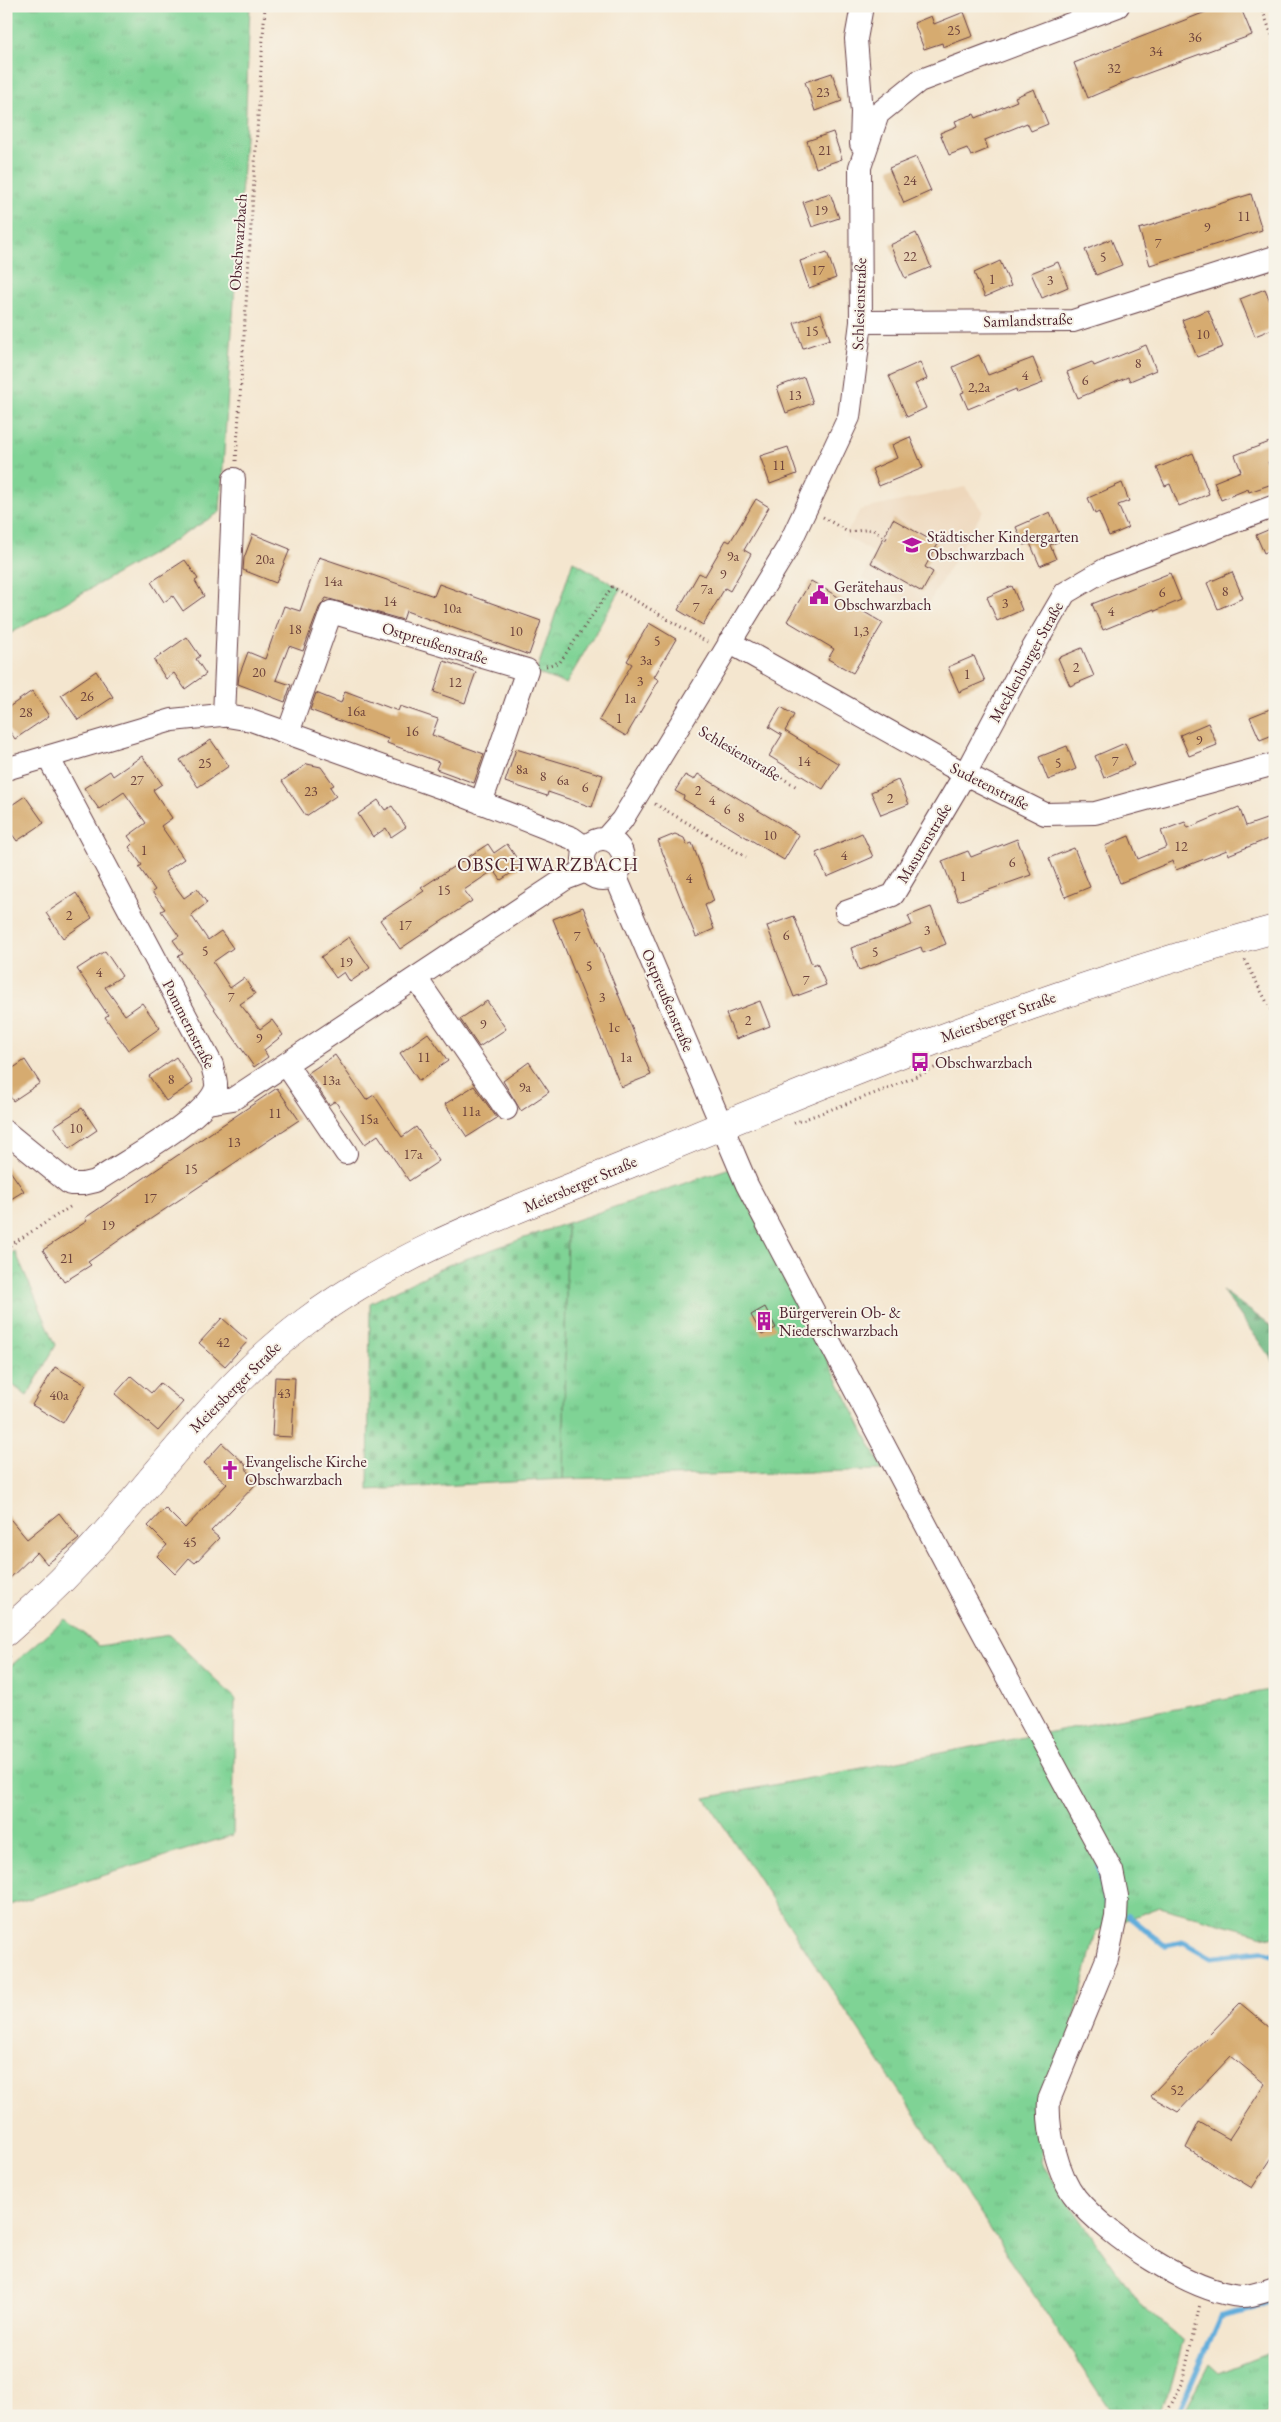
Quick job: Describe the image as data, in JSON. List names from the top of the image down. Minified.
{"streets":{"main road":["Meiersberger Straße"],"street":["Schlesienstraße","Samlandstraße","Ostpreußenstraße","Mecklenburger Straße","Sudetenstraße","Masurenstraße","Pommernstraße"],"path":["Obschwarzbach"]},"crossings":[["Schlesienstraße","Samlandstraße"],["Schlesienstraße","Ostpreußenstraße"],["Schlesienstraße","Sudetenstraße"],["Ostpreußenstraße","Meiersberger Straße"],["Mecklenburger Straße","Sudetenstraße"],["Mecklenburger Straße","Masurenstraße"],["Sudetenstraße","Masurenstraße"]],"districts":["OBSCHWARZBACH"],"places":{"school or university":["Städtischer Kindergarten Obschwarzbach"],"public building":["Gerätehaus Obschwarzbach"],"bus stop":["Obschwarzbach"],"building":["Bürgerverein Ob- & Niederschwarzbach"],"church":["Evangelische Kirche Obschwarzbach"]},"house_numbers":["25","36","34","32","23","21","24","19","11","9","7","22","5","17","1","3","15","10","8","4","6","2,2a","13","11","9a","20a","9","14a","7a","8","6","14","3","7","10a","4","18","10","1,3","5","3a","2","20","1","3","12","26","1a","16a","28","1","16","9","14","7","25","5","8a","8","27","6a","6","2","23","2","4","6","8","10","12","1","4","6","1","4","15","2","17","3","6","7","5","5","19","5","4","7","7","3","2","9","1c","9","11","1a","8","13a","9a","11a","11","15a","10","13","17a","15","17","19","21","42","43","40a","45","52"]}
